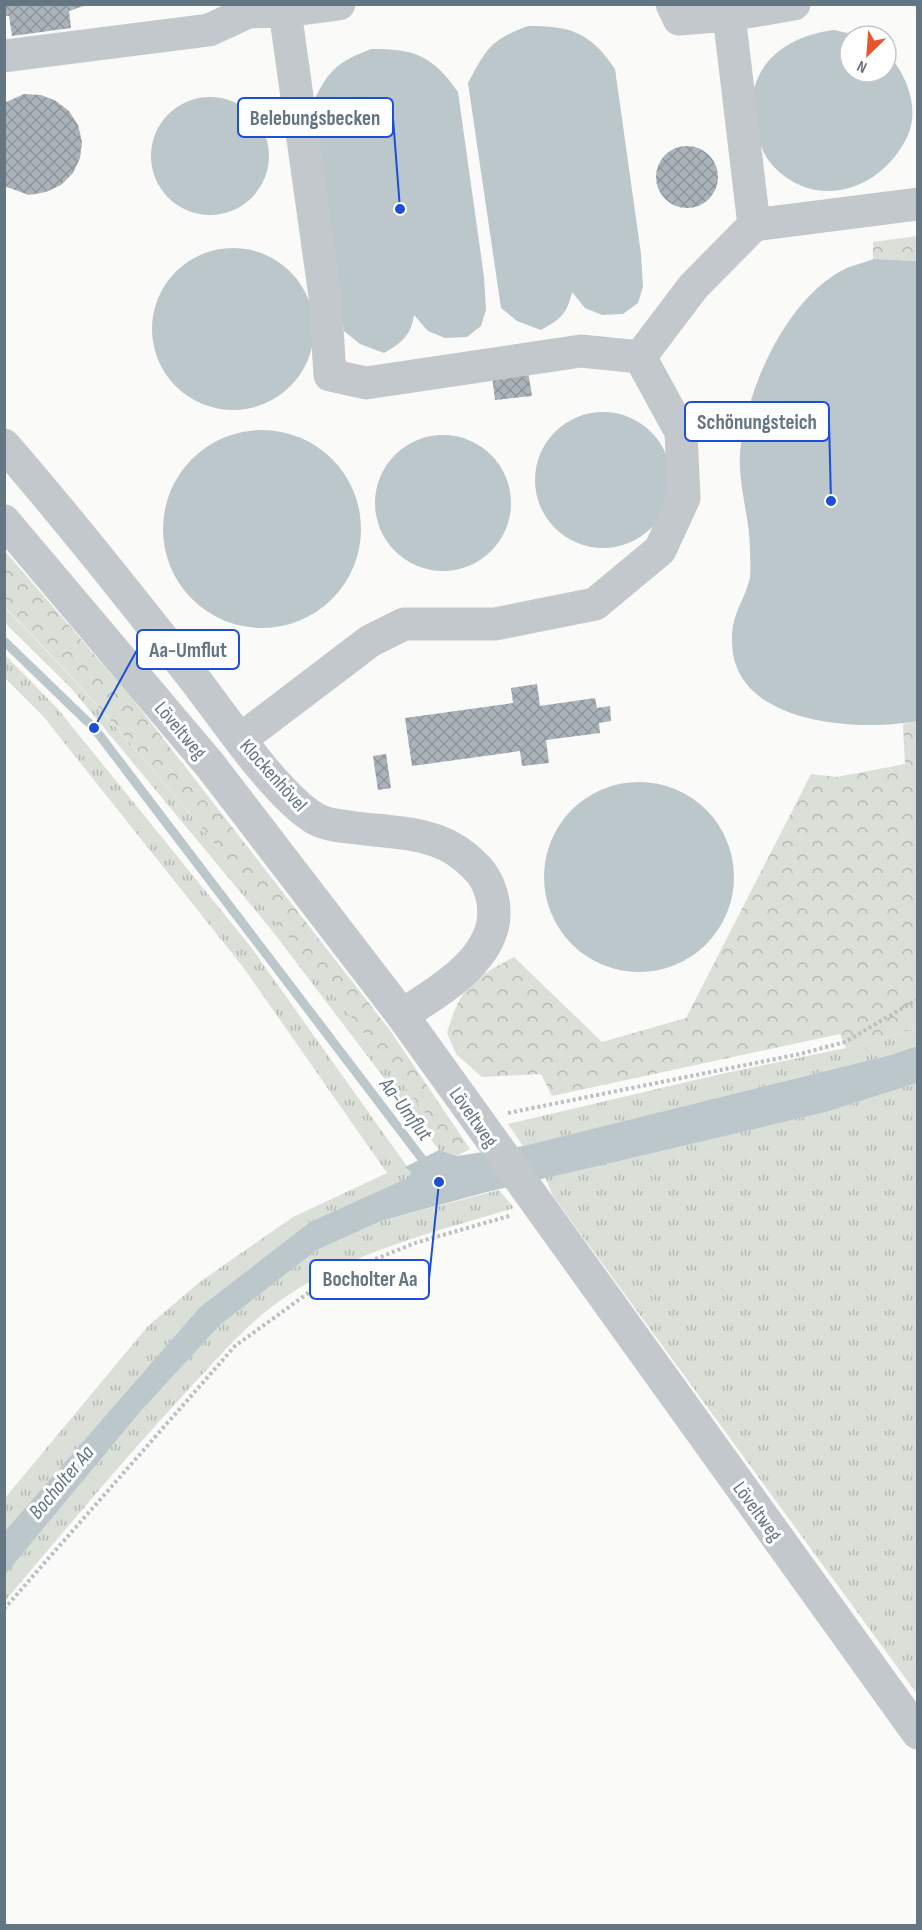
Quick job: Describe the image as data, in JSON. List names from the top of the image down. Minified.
{"streets":{"street":["Löveltweg","Klockenhövel"]},"crossings":[["Löveltweg","Klockenhövel"]],"water":["Aa-Umflut","Bocholter Aa"],"places":["Belebungsbecken","Schönungsteich","Aa-Umflut","Bocholter Aa"],"north":"bottom left"}
